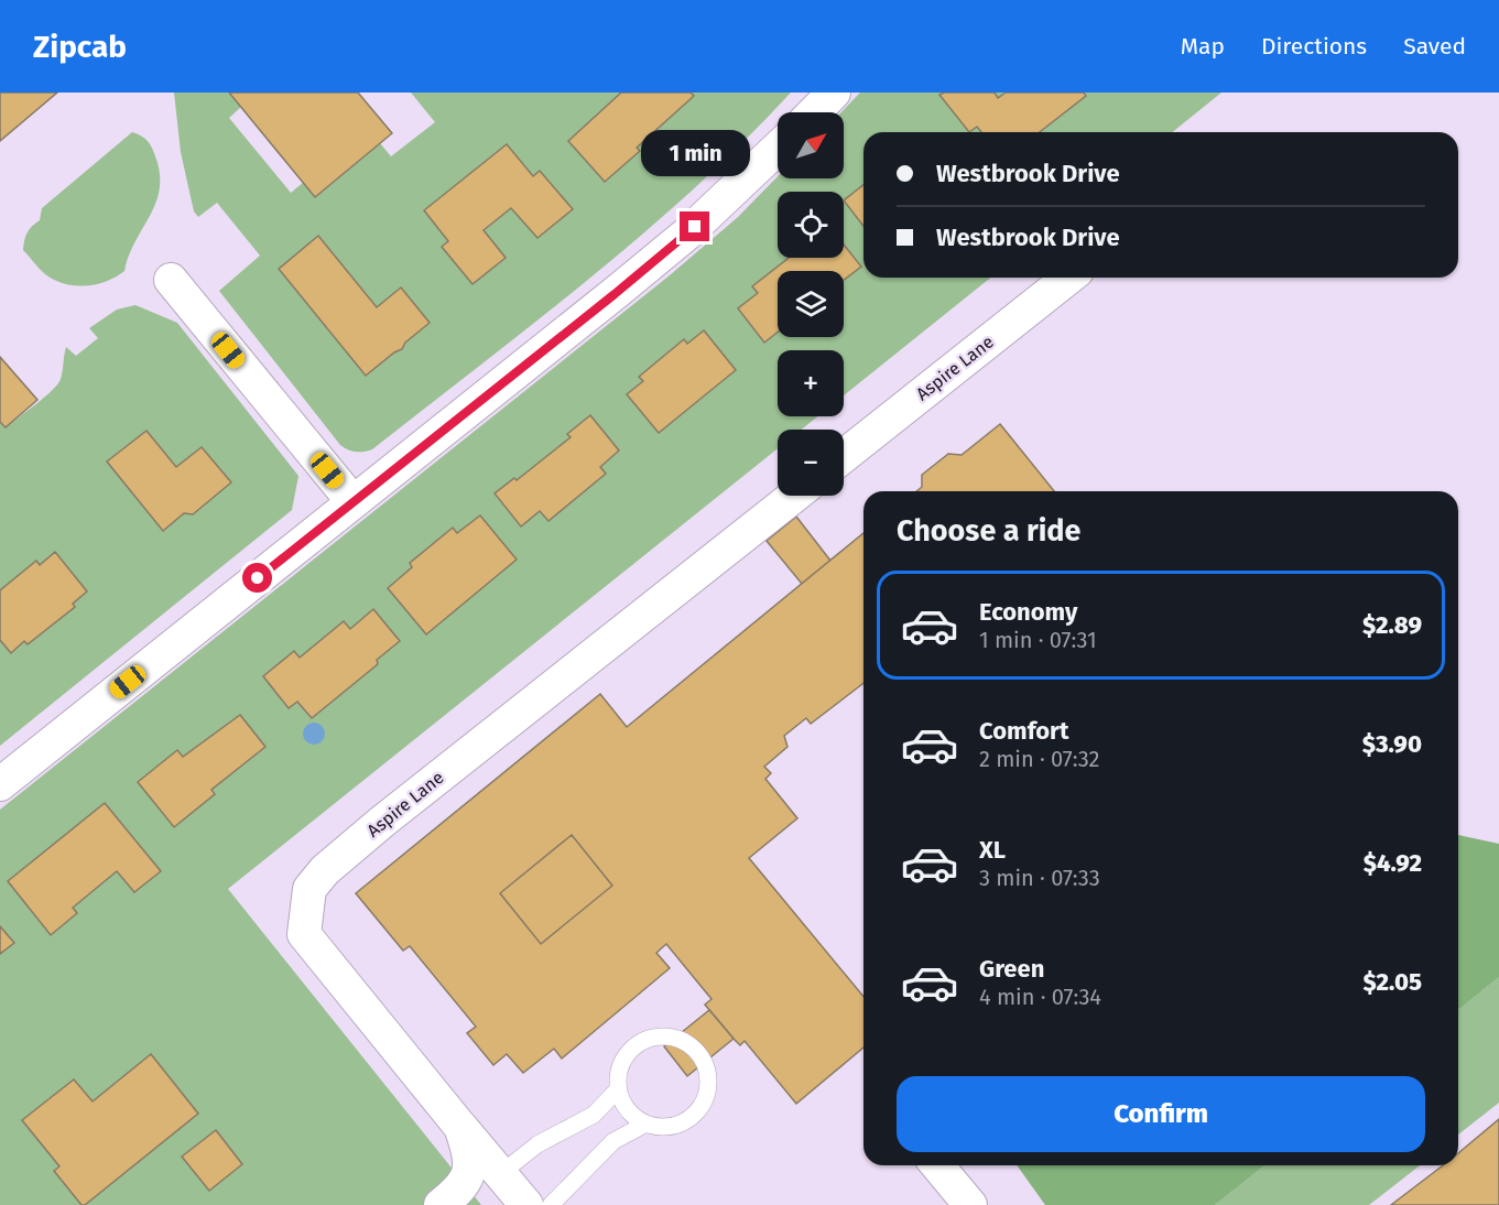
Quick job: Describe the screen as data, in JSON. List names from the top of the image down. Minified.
{"streets":{"street":["Aspire Lane"]},"north":"top right","page":{"header":"Zipcab","nav":["Map","Directions","Saved"],"map_buttons":["+","−"],"bubble":"1 min","banner":["Westbrook Drive","Westbrook Drive"],"heading":"Choose a ride","list":[{"name":"Economy","note":"1 min · 07:31","value":"$2.89"},{"name":"Comfort","note":"2 min · 07:32","value":"$3.90"},{"name":"XL","note":"3 min · 07:33","value":"$4.92"},{"name":"Green","note":"4 min · 07:34","value":"$2.05"}],"buttons":"Confirm"}}
